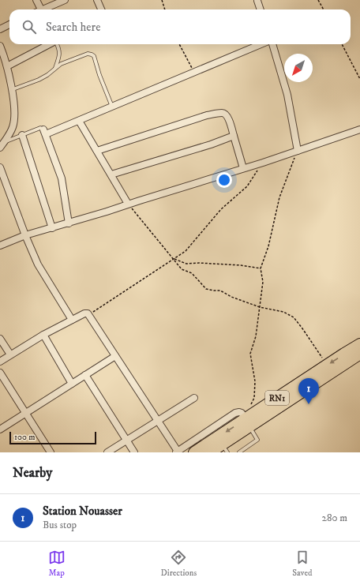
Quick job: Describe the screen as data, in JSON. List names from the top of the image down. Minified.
{"streets":{"highway":["RN1"]},"scale_bar":"100 m","north":"bottom left","page":{"search":"Search here","pins":"1","scale":"100 m","heading":"Nearby","list":[{"mark":"1","name":"Station Nouasser","note":"Bus stop","value":"280 m"}],"nav":["Map","Directions","Saved"]}}
